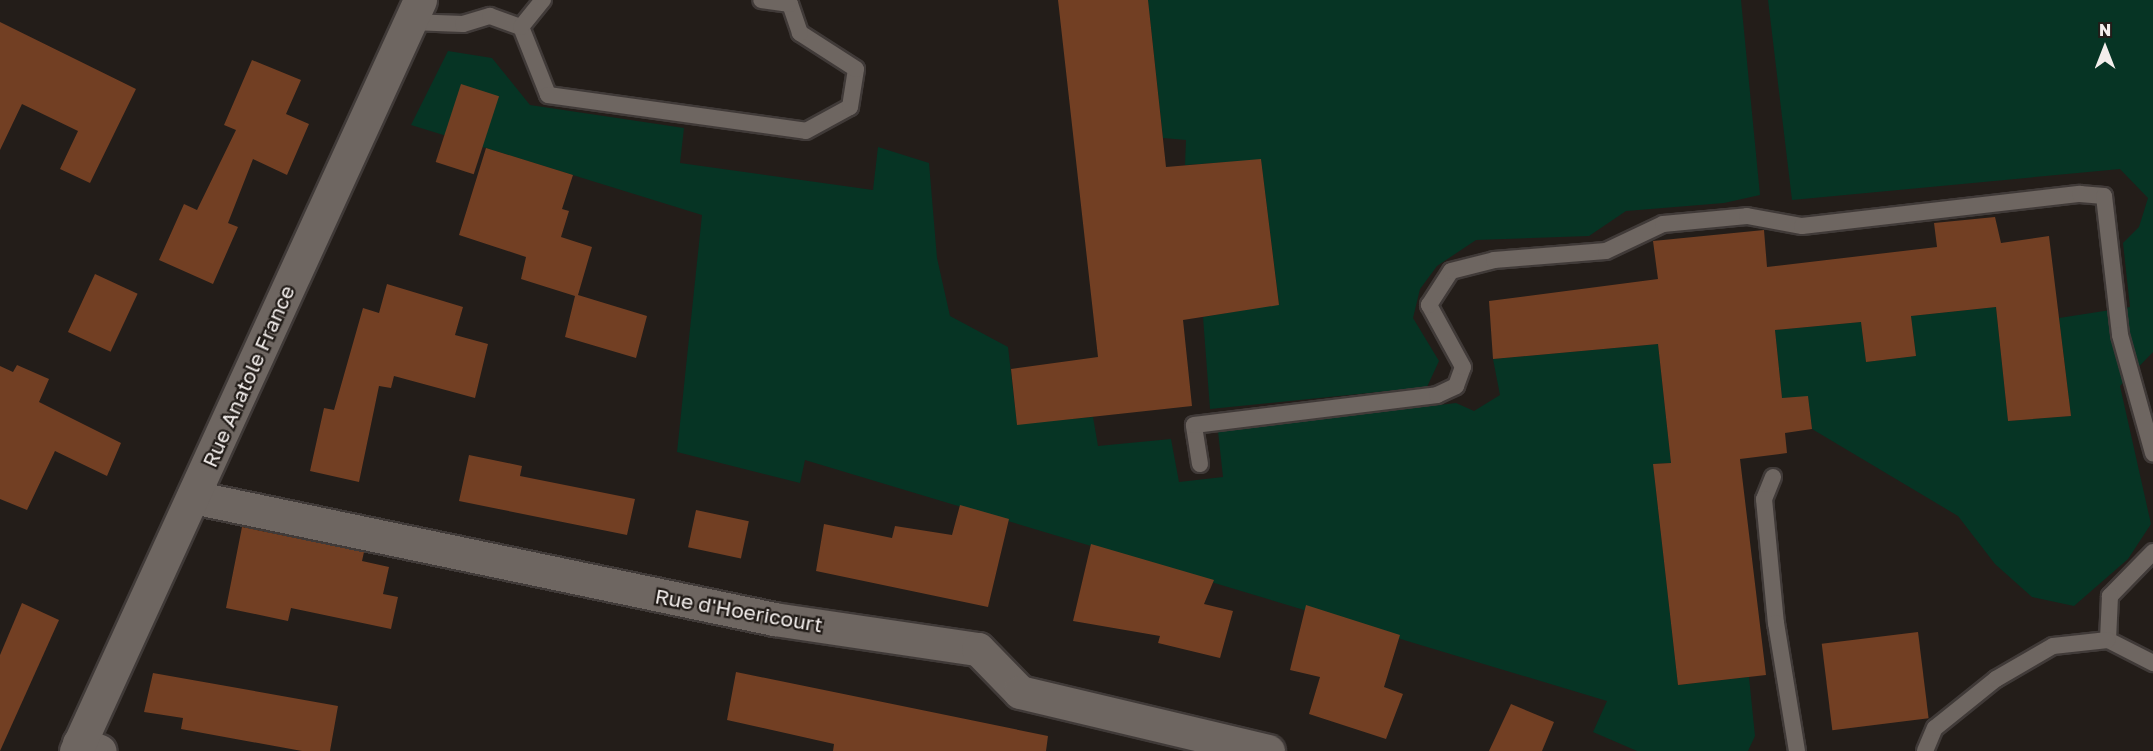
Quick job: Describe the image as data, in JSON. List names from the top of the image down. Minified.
{"streets":{"street":["Rue Anatole France","Rue d'Hoericourt"]},"crossings":[["Rue Anatole France","Rue d'Hoericourt"]],"north":"top"}
